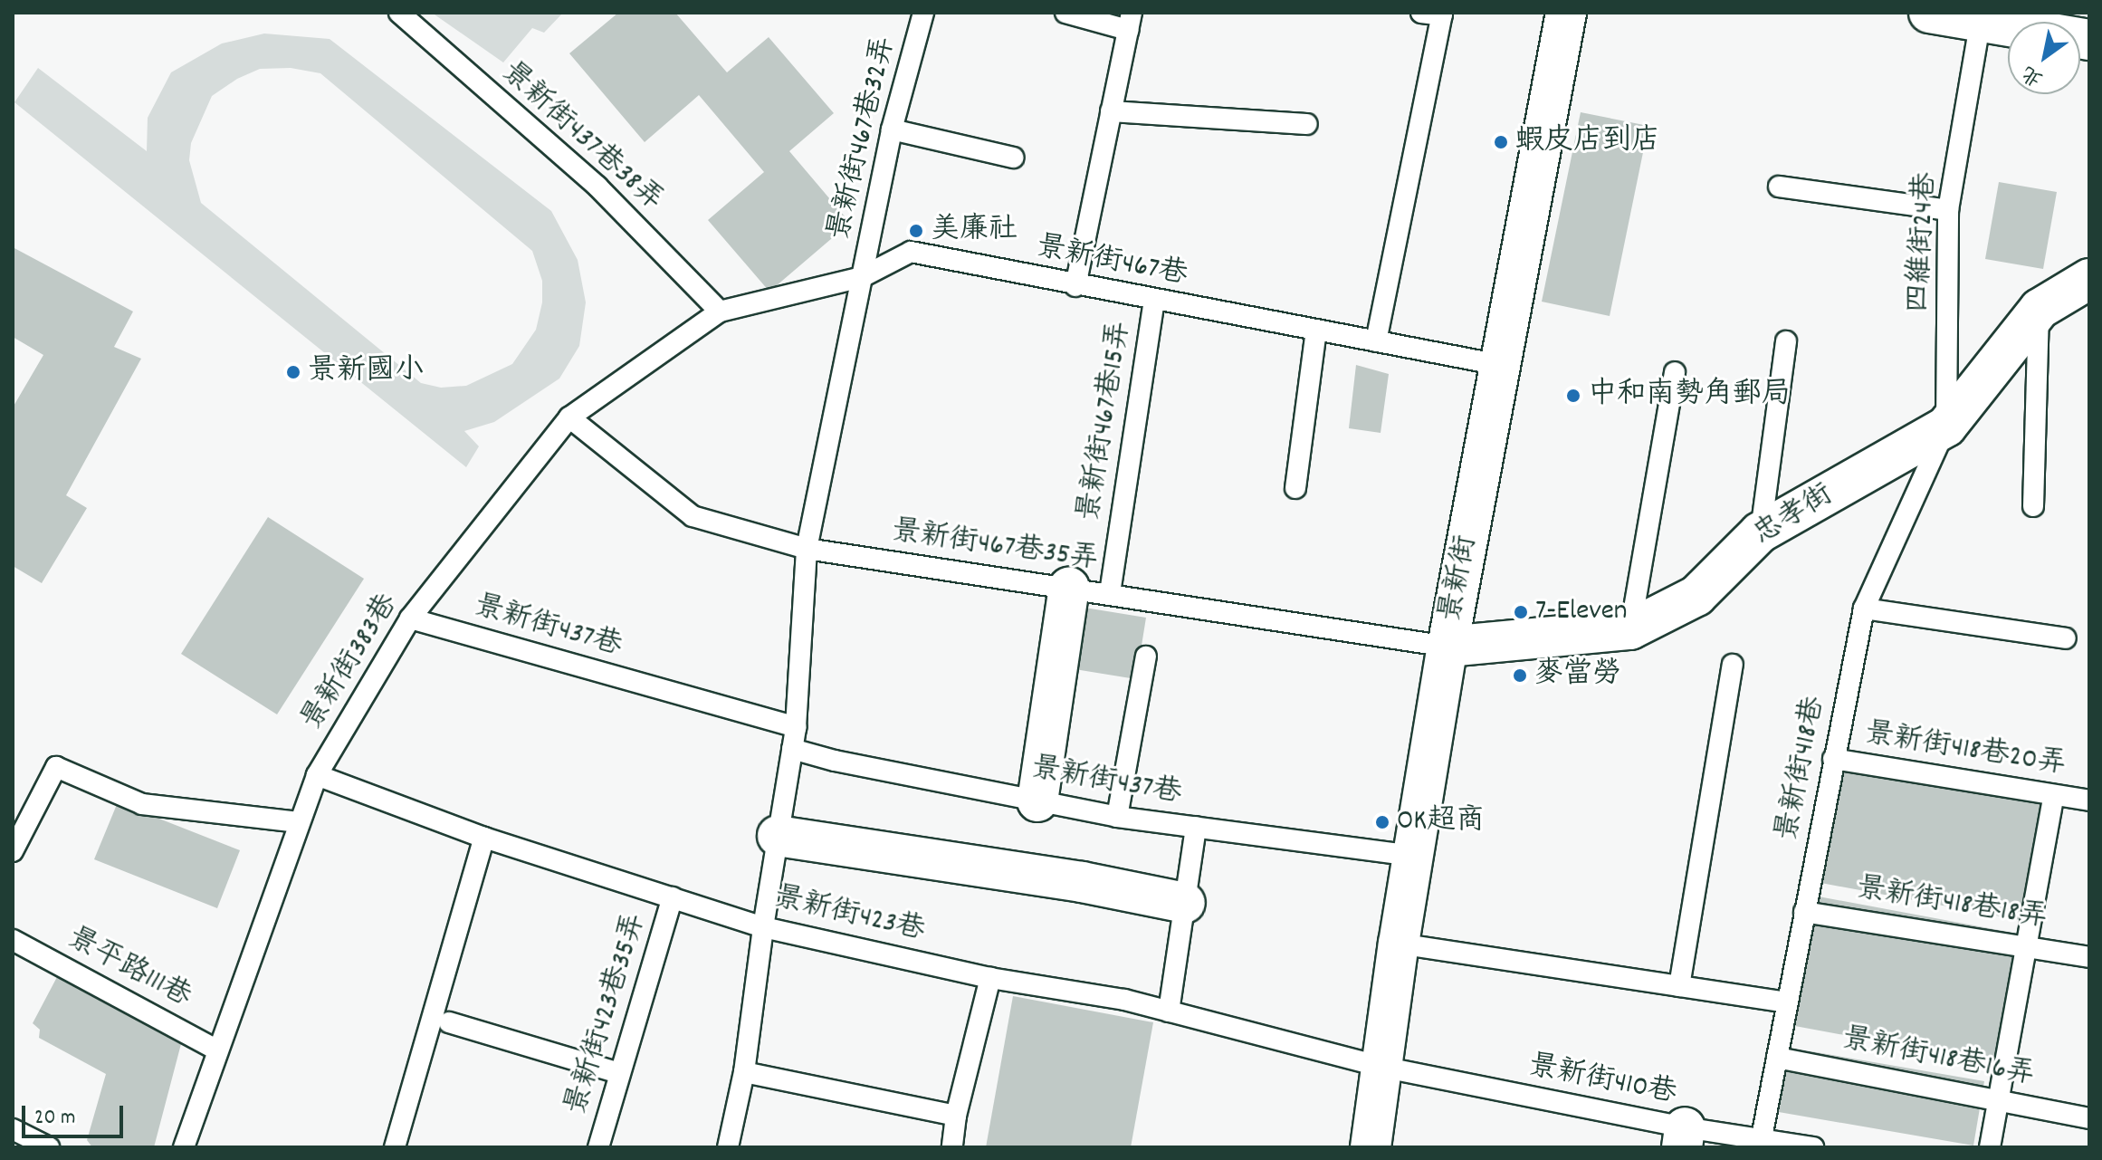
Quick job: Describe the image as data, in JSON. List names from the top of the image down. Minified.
{"streets":{"street":["忠孝街","景新街"],"lane":["景新街437巷38弄","景新街467巷32弄","四維街24巷","景新街467巷","景新街467巷15弄","景新街467巷35弄","景新街437巷","景新街383巷","景新街418巷20弄","景新街418巷","景新街418巷18弄","景新街423巷","景平路111巷","景新街423巷35弄","景新街418巷16弄","景新街410巷"]},"crossings":[["景新街437巷38弄","景新街467巷"],["景新街437巷38弄","景新街383巷"],["景新街467巷32弄","景新街467巷"],["景新街467巷32弄","景新街467巷35弄"],["景新街467巷32弄","景新街437巷"],["景新街467巷32弄","景新街423巷"],["四維街24巷","忠孝街"],["四維街24巷","景新街418巷"],["景新街467巷","景新街467巷15弄"],["景新街467巷","景新街"],["景新街467巷","景新街383巷"],["景新街467巷15弄","景新街467巷35弄"],["忠孝街","景新街467巷35弄"],["忠孝街","景新街"],["忠孝街","景新街418巷"],["景新街467巷35弄","景新街"],["景新街467巷35弄","景新街383巷"],["景新街","景新街437巷"],["景新街","景新街423巷"],["景新街","景新街410巷"],["景新街437巷","景新街383巷"],["景新街383巷","景新街423巷"],["景新街383巷","景平路111巷"],["景新街418巷20弄","景新街418巷"],["景新街418巷","景新街418巷18弄"],["景新街418巷","景新街418巷16弄"],["景新街418巷","景新街410巷"],["景新街423巷","景新街423巷35弄"],["景新街423巷","景新街410巷"]],"places":["蝦皮店到店","美廉社","景新國小","中和南勢角郵局","7-Eleven","麥當勞","OK超商"],"scale_bar":"20 m","north":"bottom left"}
